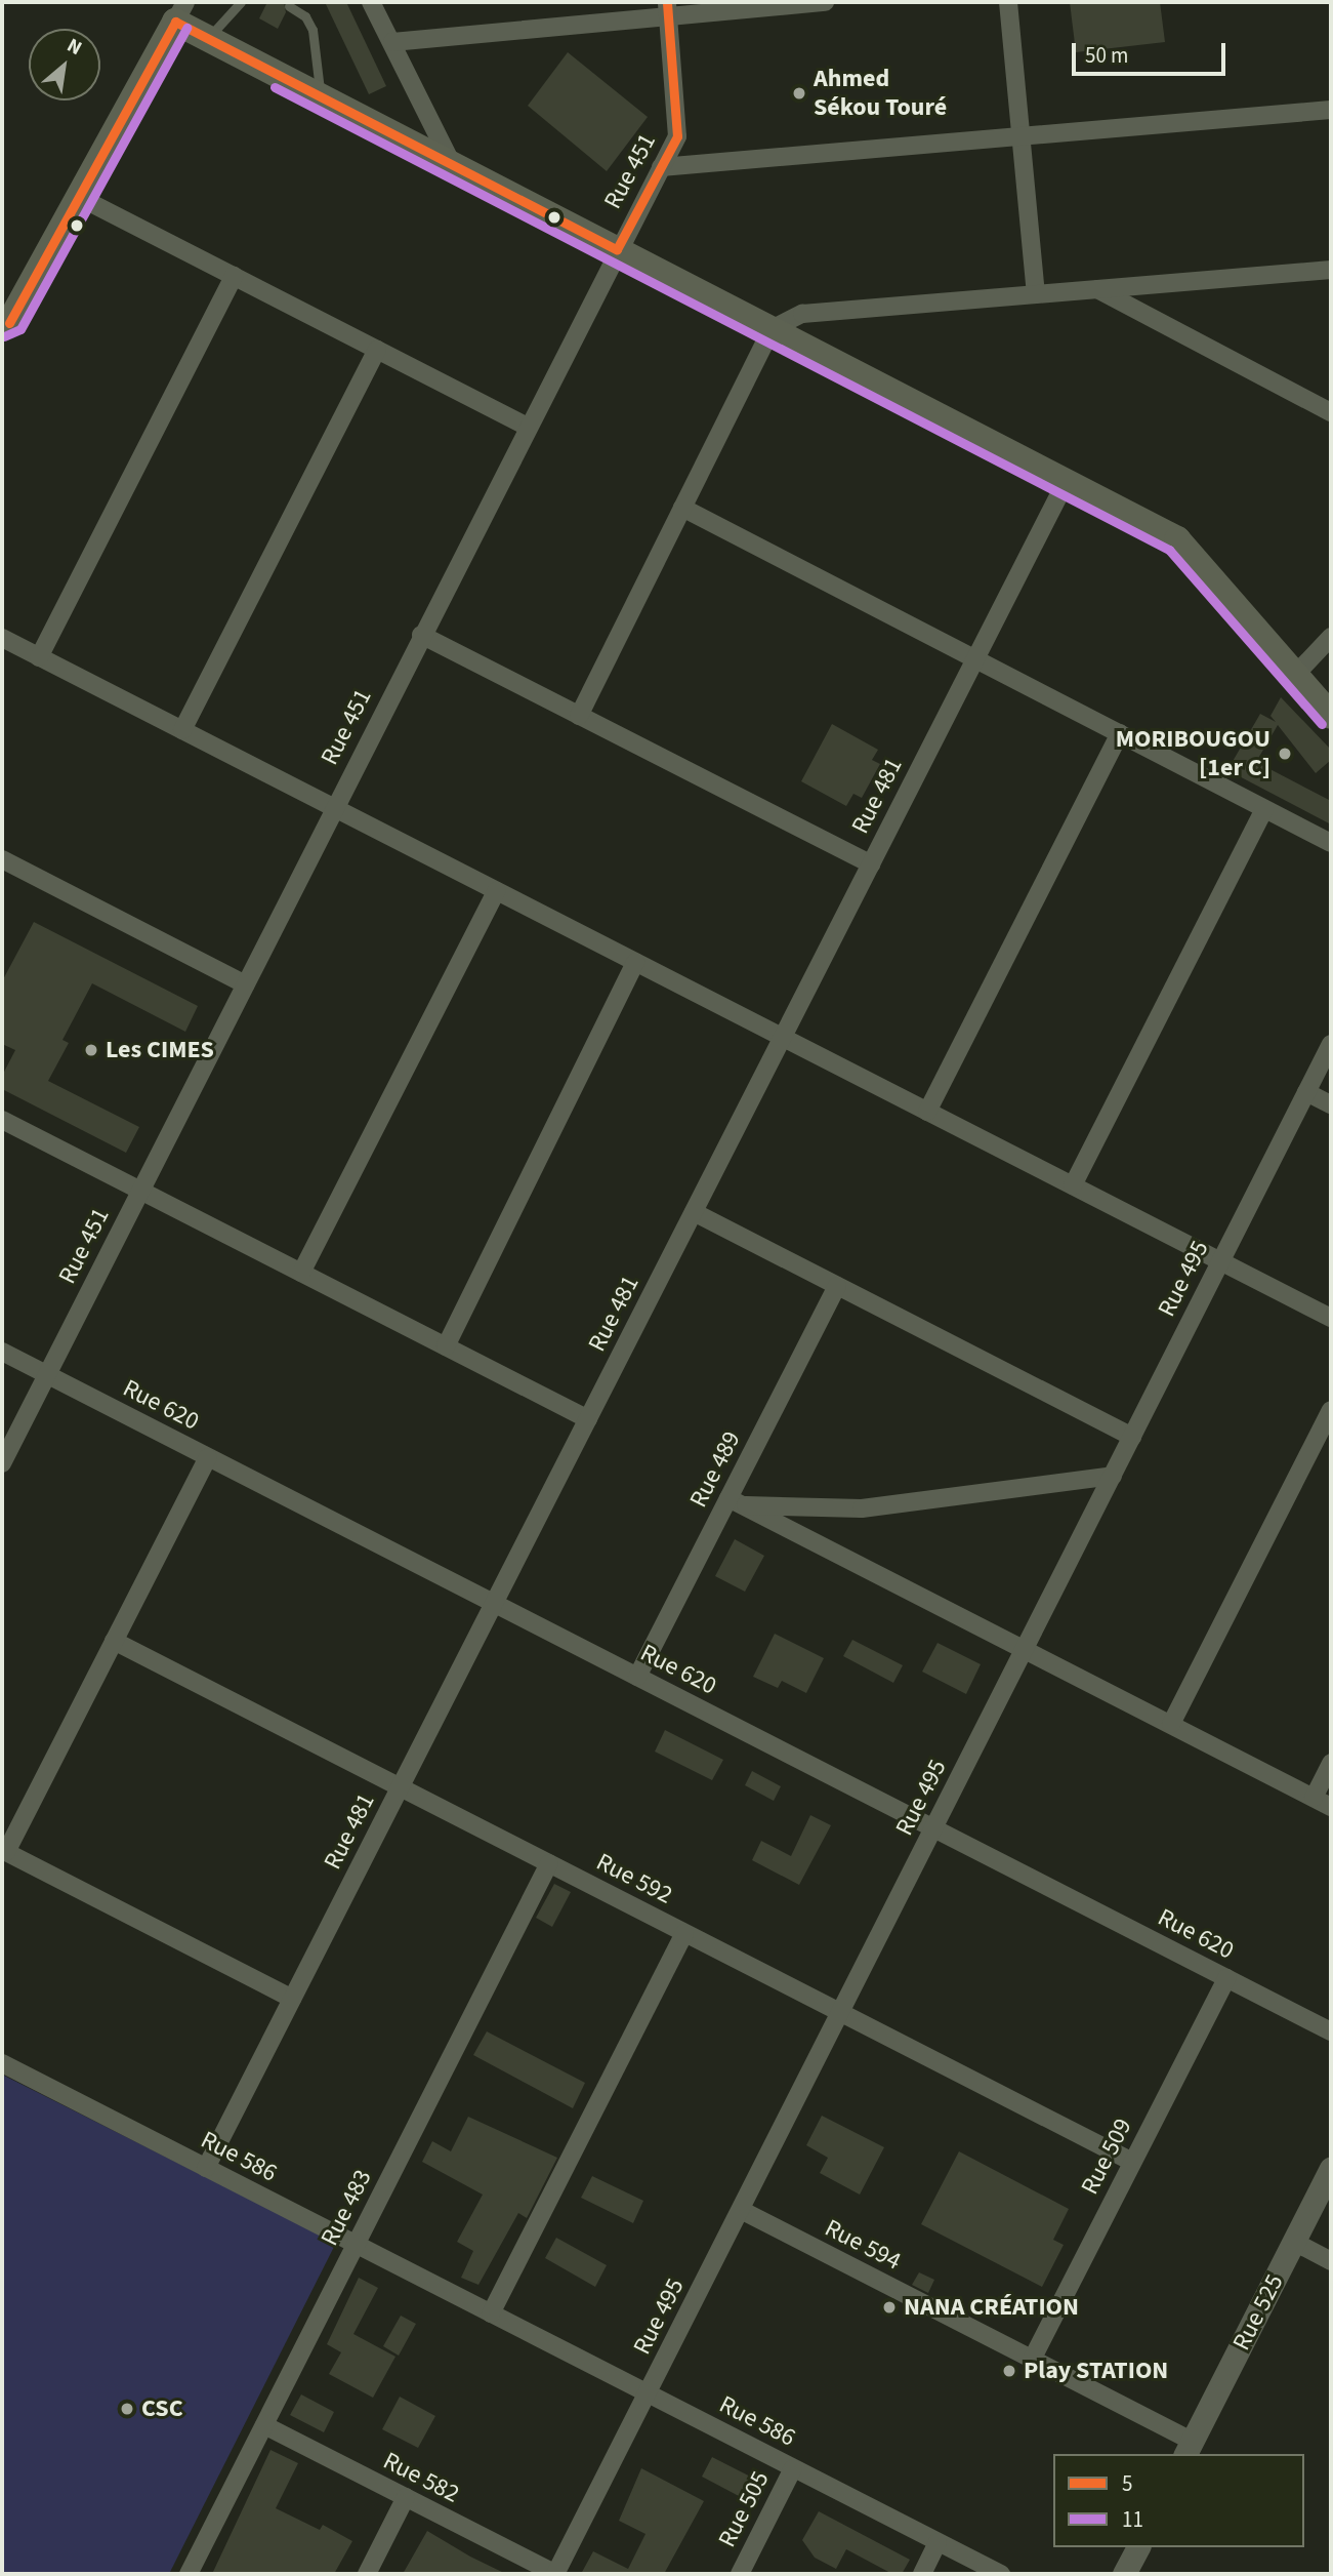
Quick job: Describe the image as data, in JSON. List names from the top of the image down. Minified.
{"streets":{"street":["Rue 451","Rue 481","Rue 495","Rue 620","Rue 489","Rue 592","Rue 586","Rue 509","Rue 483","Rue 594","Rue 525","Rue 582","Rue 505"]},"crossings":[["Rue 451","Rue 620"],["Rue 481","Rue 620"],["Rue 481","Rue 592"],["Rue 481","Rue 586"],["Rue 495","Rue 620"],["Rue 495","Rue 592"],["Rue 495","Rue 586"],["Rue 495","Rue 594"],["Rue 495","Rue 582"],["Rue 620","Rue 489"],["Rue 620","Rue 509"],["Rue 592","Rue 509"],["Rue 592","Rue 483"],["Rue 586","Rue 483"],["Rue 586","Rue 505"],["Rue 509","Rue 594"],["Rue 483","Rue 582"],["Rue 594","Rue 525"]],"places":["Ahmed Sékou Touré","MORIBOUGOU [1er C]","Les CIMES","NANA CRÉATION","Play STATION","CSC"],"lines":["transit line 5","transit line 11"],"legend":["5","11"],"scale_bar":"50 m","north":"top right"}
